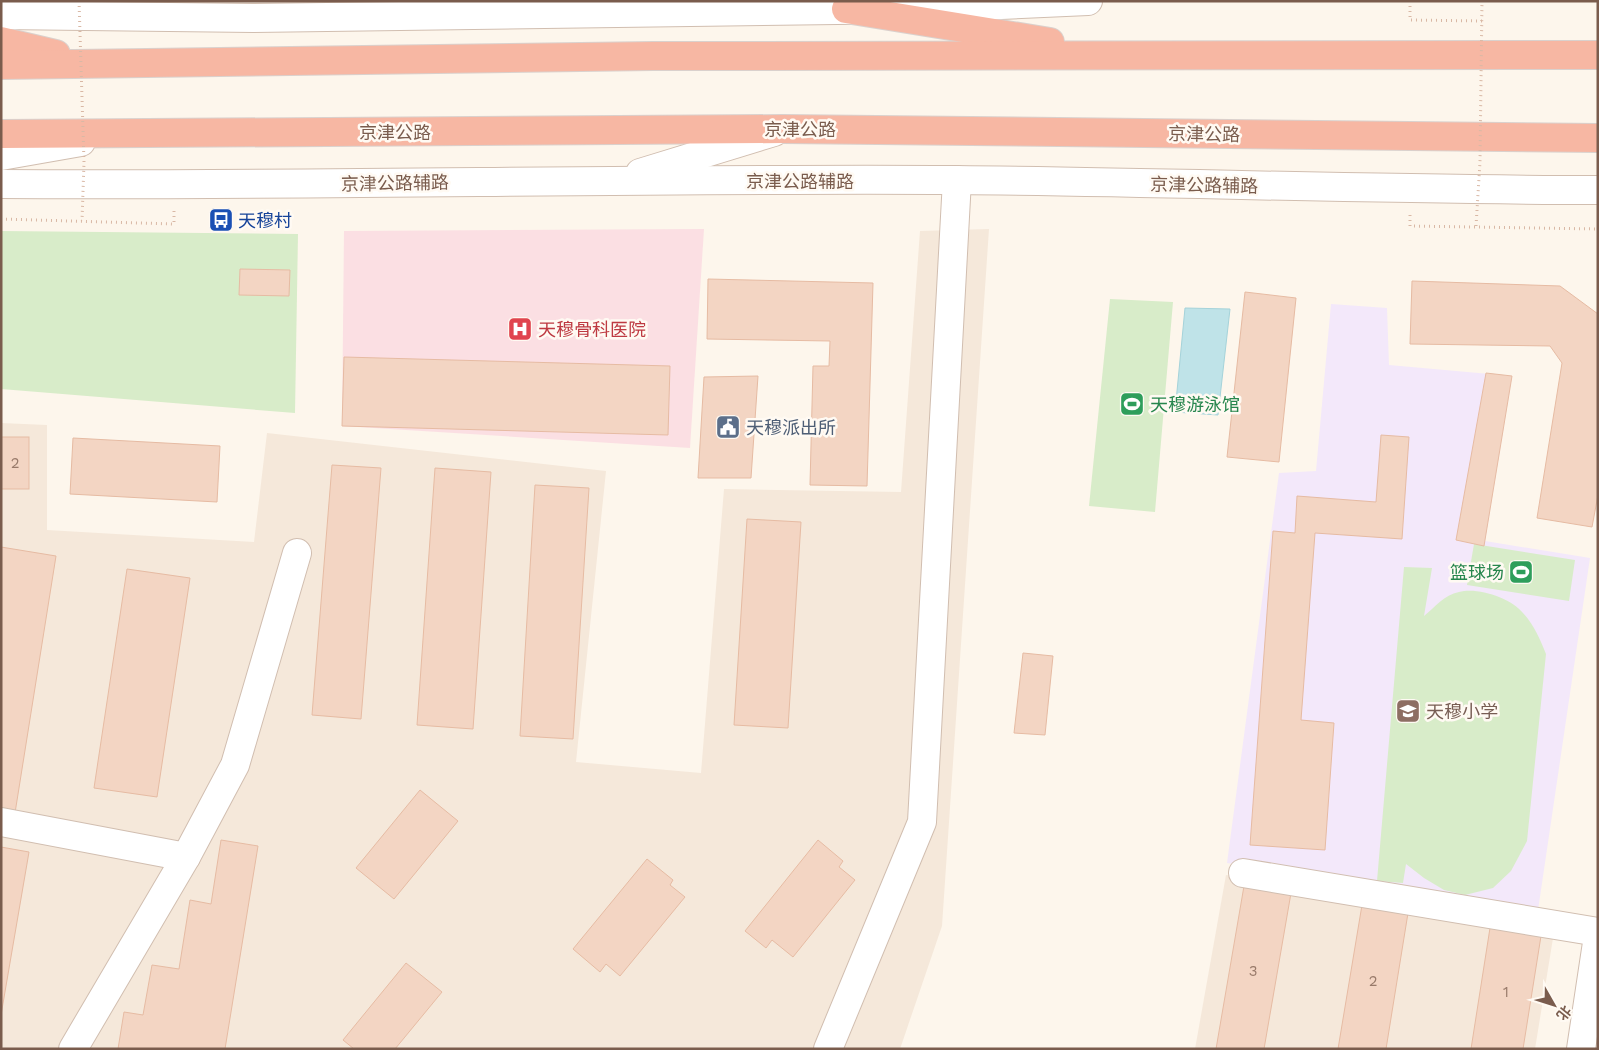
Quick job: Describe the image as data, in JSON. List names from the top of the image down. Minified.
{"streets":{"highway":["京津公路"],"street":["京津公路辅路"]},"places":{"bus stop":["天穆村"],"hospital":["天穆骨科医院"],"sports":["天穆游泳馆","篮球场"],"public building":["天穆派出所"],"school or university":["天穆小学"]},"house_numbers":["2","3","2","1"],"north":"bottom right"}
